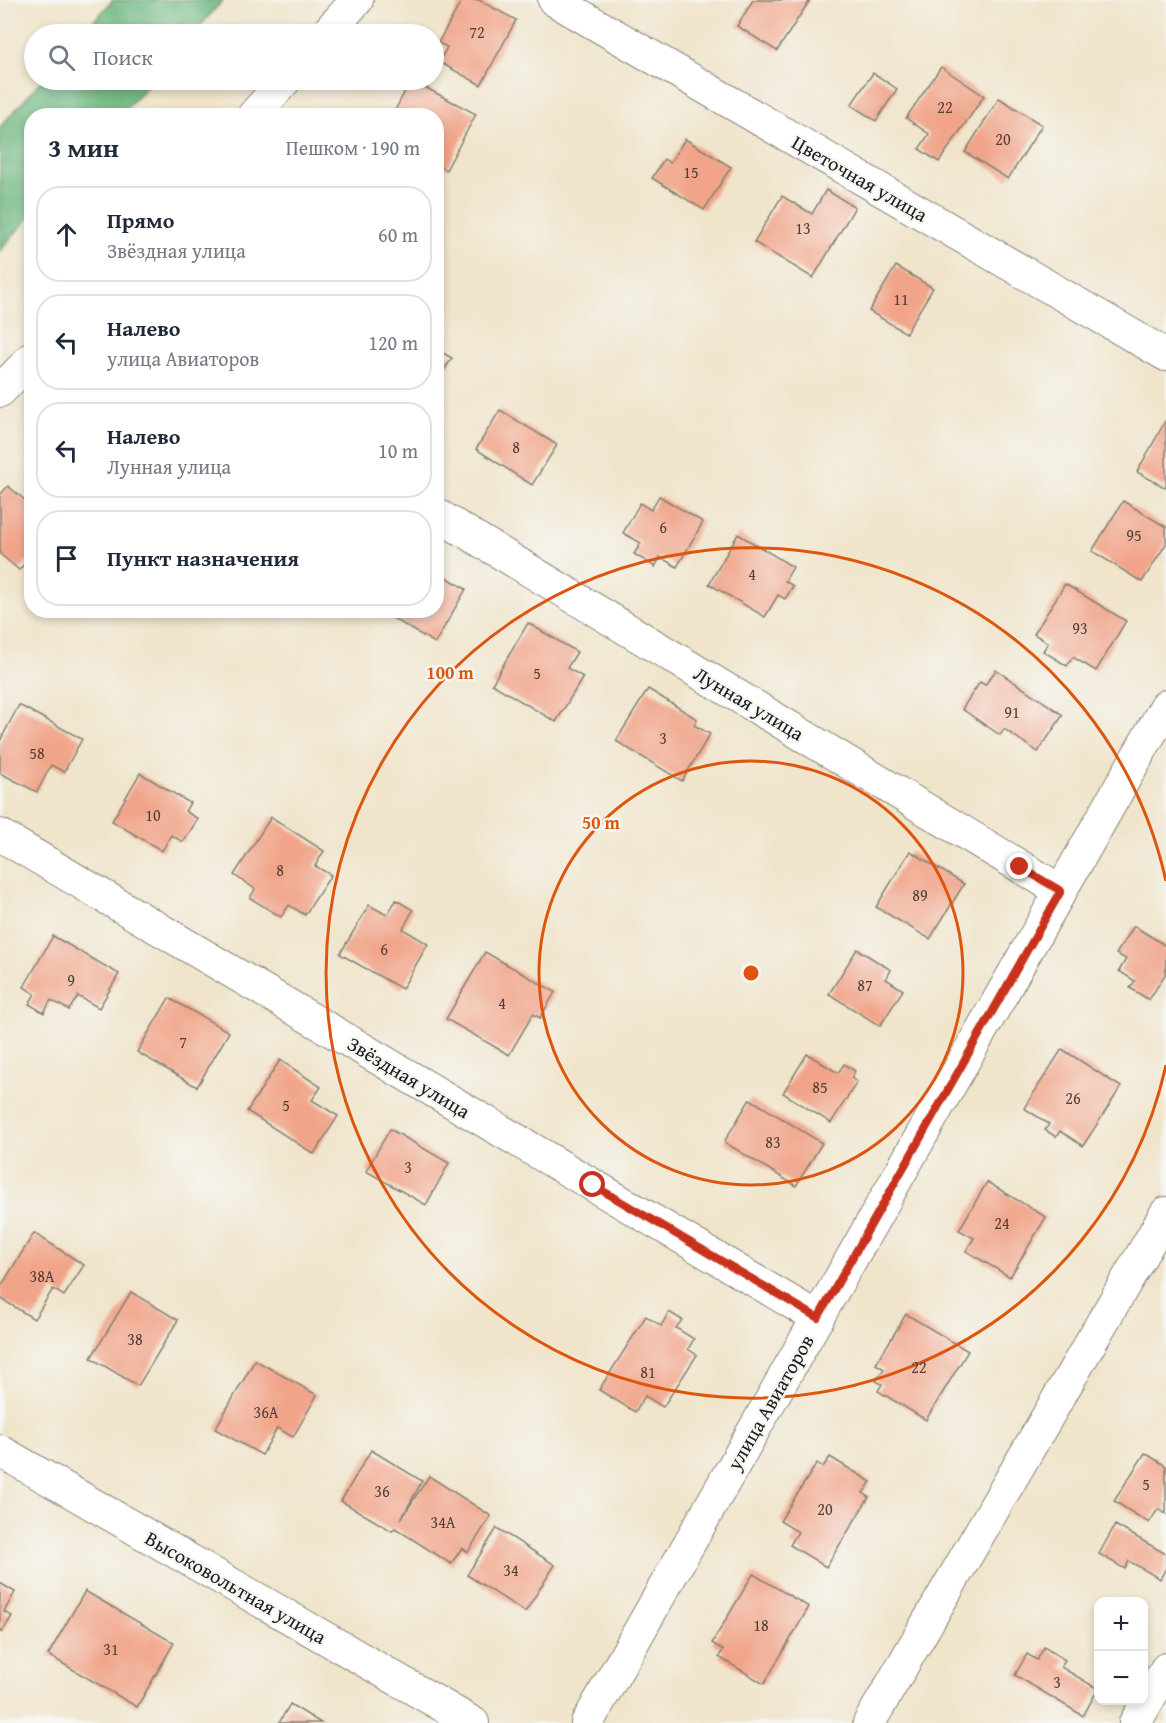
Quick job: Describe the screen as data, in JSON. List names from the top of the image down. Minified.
{"streets":{"street":["Цветочная улица","Лунная улица","Звёздная улица","улица Авиаторов","Высоковольтная улица"]},"crossings":[["Лунная улица","улица Авиаторов"],["Звёздная улица","улица Авиаторов"]],"house_numbers":["72","22","20","15","13","11","8","6","95","4","93","5","91","3","58","10","8","89","6","9","87","4","7","85","26","5","83","3","24","38А","38","22","81","36А","5","36","20","34А","34","18","31","3"],"page":{"search":"Поиск","heading":["3 мин","Пешком · 190 m"],"list":[["Прямо","Звёздная улица","60 m"],["Налево","улица Авиаторов","120 m"],["Налево","Лунная улица","10 m"],"Пункт назначения"],"map_buttons":["+","−"]},"rings":["100 m","50 m"]}
